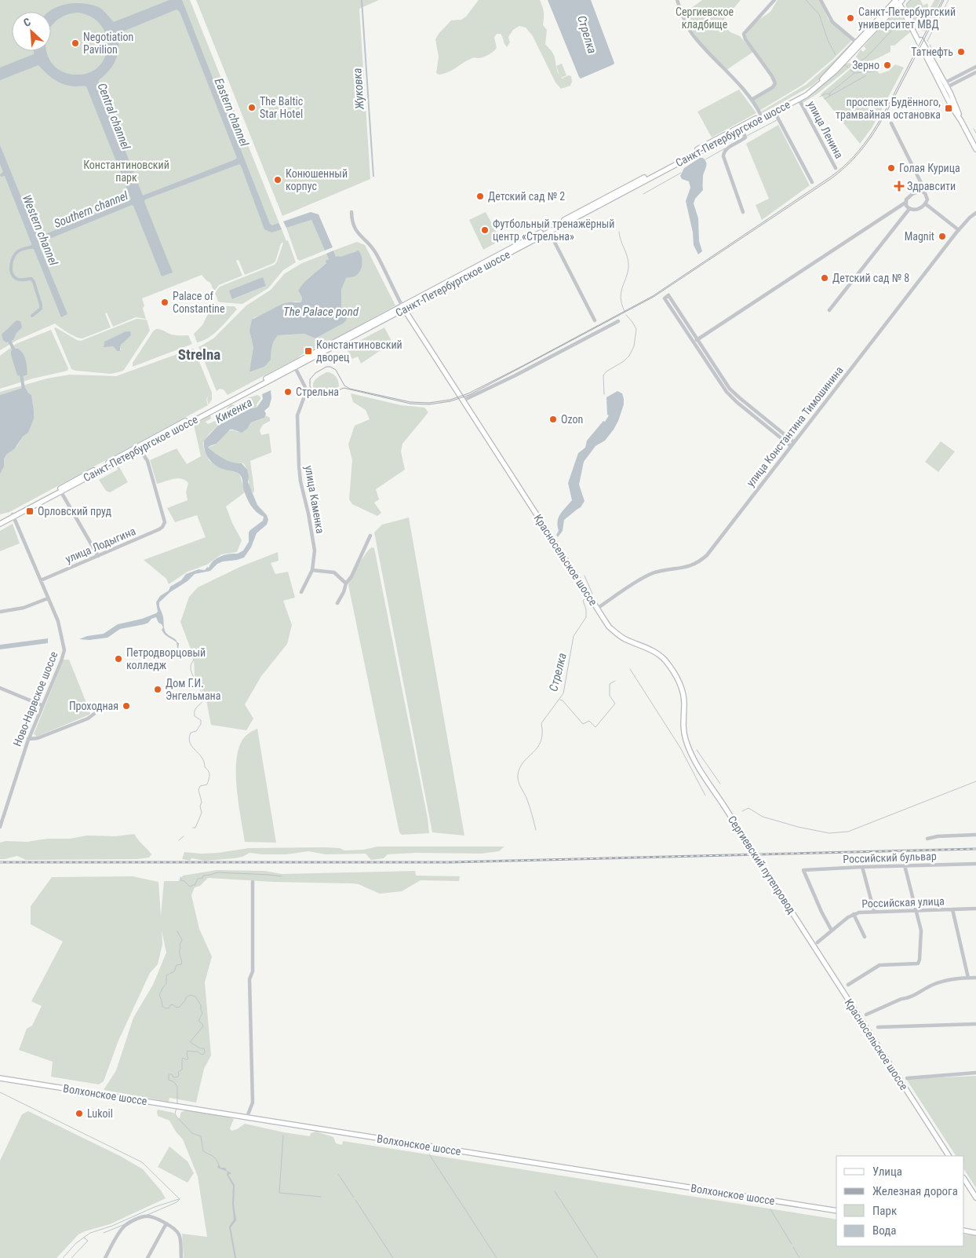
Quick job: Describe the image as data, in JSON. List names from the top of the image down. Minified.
{"streets":{"main road":["Санкт-Петербургское шоссе","Красносельское шоссе","Сергиевский путепровод","Волхонское шоссе"],"street":["улица Ленина","улица Константина Тимошинина","улица Каменка","улица Лодыгина","Ново-Нарвское шоссе","Российский бульвар","Российская улица"]},"crossings":[["улица Ленина","Санкт-Петербургское шоссе"],["Санкт-Петербургское шоссе","улица Каменка"],["Санкт-Петербургское шоссе","улица Лодыгина"],["Санкт-Петербургское шоссе","Красносельское шоссе"],["Санкт-Петербургское шоссе","Ново-Нарвское шоссе"],["улица Константина Тимошинина","Красносельское шоссе"],["улица Лодыгина","Ново-Нарвское шоссе"],["Красносельское шоссе","Сергиевский путепровод"],["Российский бульвар","Российская улица"]],"districts":["Strelna"],"water":["Стрелка","Жуковка","Eastern channel","Central channel","Southern channel","Western channel","The Palace pond","Кикенка"],"parks":["Сергиевское кладбище","Константиновский парк"],"places":{"other":["Санкт-Петербургский университет МВД","Negotiation Pavilion","Татнефть","Зерно","The Baltic Star Hotel","Голая Курица","Конюшенный корпус","Детский сад № 2","Футбольный тренажёрный центр «Стрельна»","Magnit","Детский сад № 8","Palace of Constantine","Стрельна","Ozon","Петродворцовый колледж","Дом Г.И. Энгельмана","Проходная","Lukoil"],"transit":["проспект Будённого, трамвайная остановка","Константиновский дворец","Орловский пруд"],"health":["Здравсити"]},"legend":["Улица","Железная дорога","Парк","Вода"],"north":"top left"}
